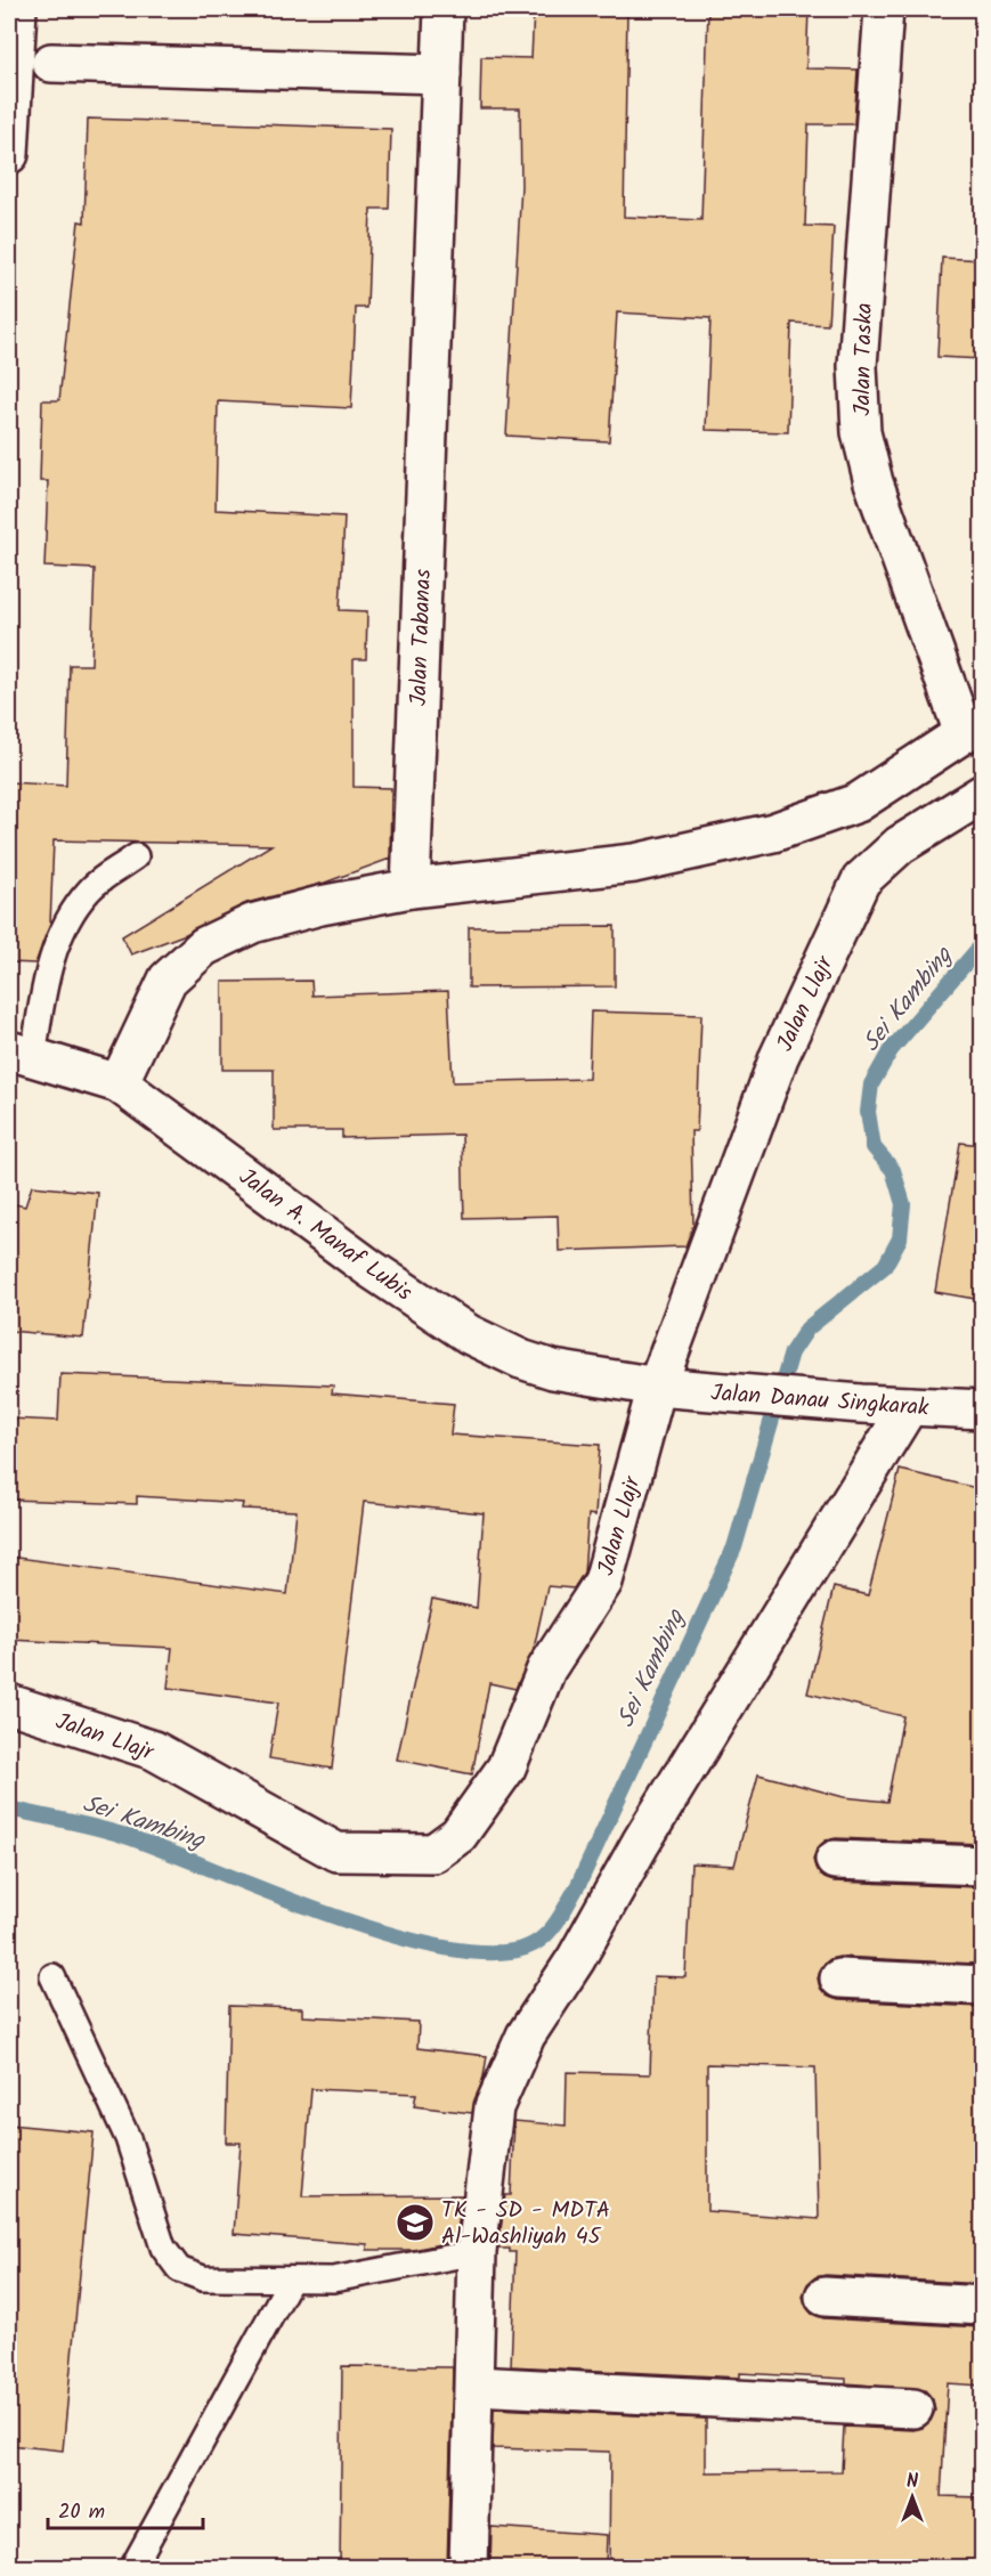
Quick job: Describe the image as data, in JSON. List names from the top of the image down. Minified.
{"streets":{"street":["Jalan Taska","Jalan Tabanas","Jalan Llajr","Jalan A. Manaf Lubis","Jalan Danau Singkarak"]},"crossings":[["Jalan Llajr","Jalan A. Manaf Lubis"],["Jalan Llajr","Jalan Danau Singkarak"],["Jalan A. Manaf Lubis","Jalan Danau Singkarak"]],"water":["Sei Kambing"],"places":{"school or university":["TK - SD - MDTA Al-Washliyah 45"]},"scale_bar":"20 m","north":"top"}
